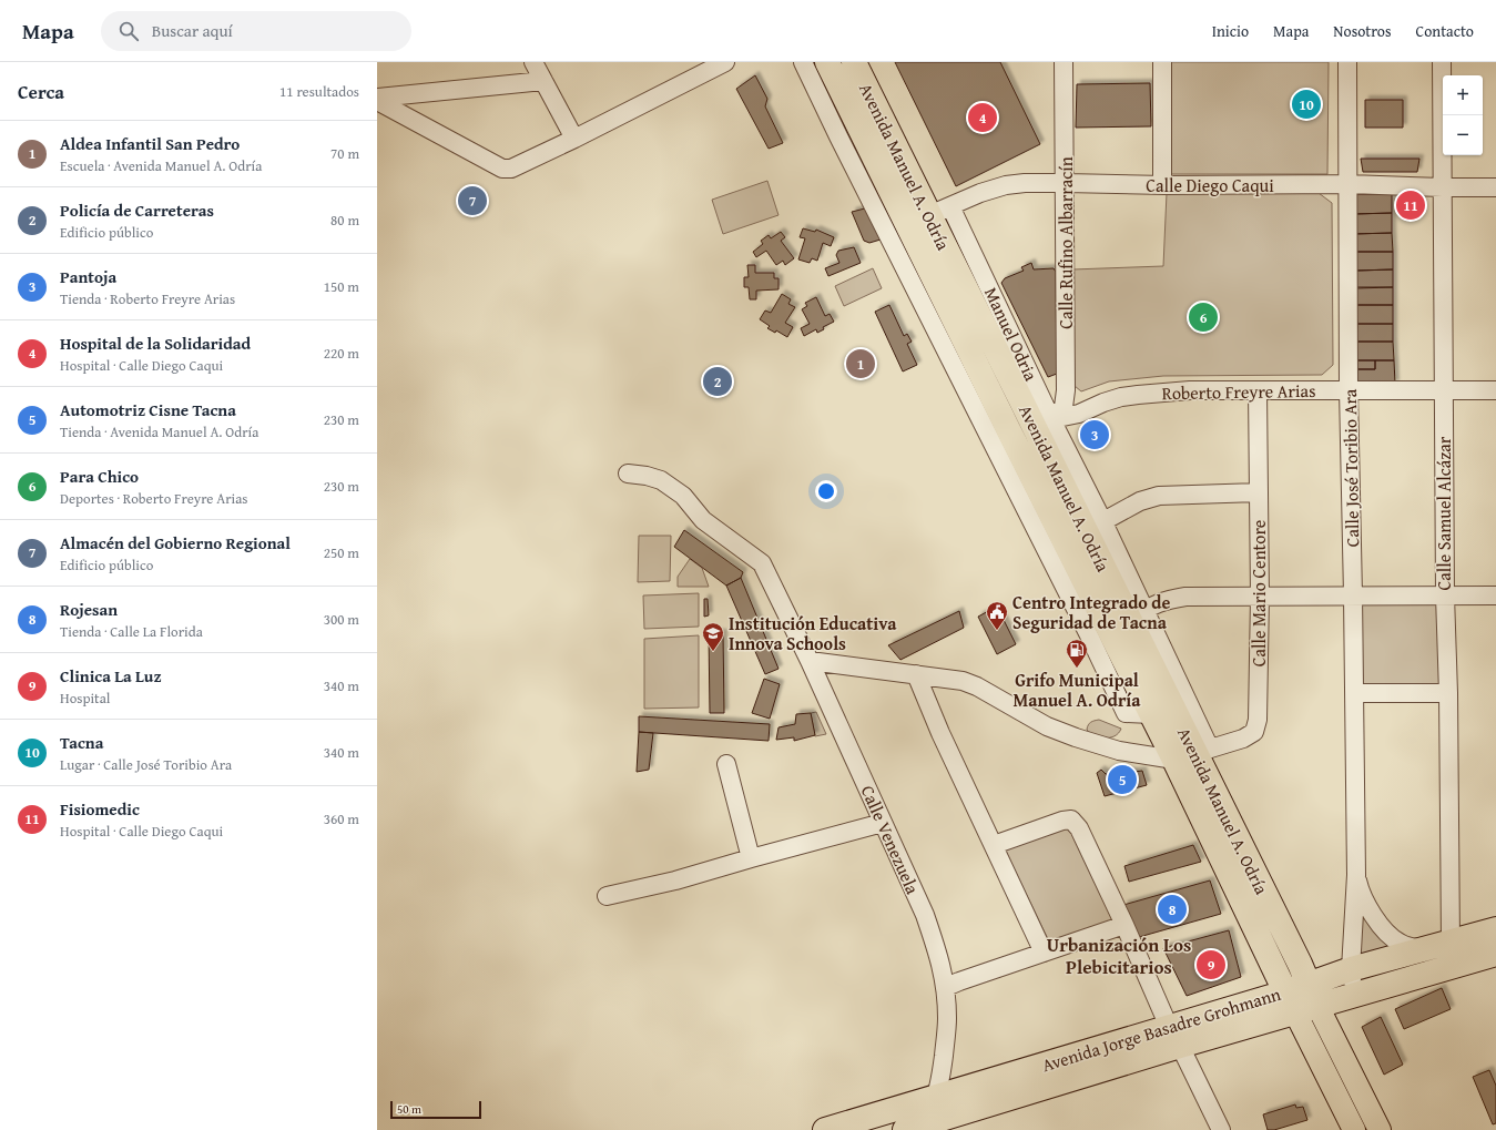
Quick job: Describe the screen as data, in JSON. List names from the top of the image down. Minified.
{"streets":{"highway":["Avenida Manuel A. Odría","Avenida Jorge Basadre Grohmann"],"street":["Calle Diego Caqui","Calle Rufino Albarracín","Roberto Freyre Arias","Calle José Toribio Ara","Calle Samuel Alcázar","Calle Mario Centore","Calle Venezuela"]},"crossings":[["Avenida Manuel A. Odría","Calle Diego Caqui"],["Avenida Manuel A. Odría","Calle Rufino Albarracín"],["Avenida Manuel A. Odría","Roberto Freyre Arias"],["Avenida Manuel A. Odría","Calle Mario Centore"],["Avenida Manuel A. Odría","Avenida Jorge Basadre Grohmann"],["Calle Diego Caqui","Calle Rufino Albarracín"],["Calle Diego Caqui","Calle José Toribio Ara"],["Calle Diego Caqui","Calle Samuel Alcázar"],["Calle Rufino Albarracín","Roberto Freyre Arias"],["Roberto Freyre Arias","Calle José Toribio Ara"],["Roberto Freyre Arias","Calle Samuel Alcázar"],["Roberto Freyre Arias","Calle Mario Centore"],["Calle José Toribio Ara","Avenida Jorge Basadre Grohmann"],["Calle Samuel Alcázar","Avenida Jorge Basadre Grohmann"],["Calle Venezuela","Avenida Jorge Basadre Grohmann"]],"districts":["Urbanización Los Plebicitarios"],"places":{"public building":["Centro Integrado de Seguridad de Tacna"],"school or university":["Institución Educativa Innova Schools"],"fuel station":["Grifo Municipal Manuel A. Odría"]},"scale_bar":"50 m","page":{"header":"Mapa","search":"Buscar aquí","nav":["Inicio","Mapa","Nosotros","Contacto"],"heading":["Cerca","11 resultados"],"map_buttons":["+","−"],"pins":["10","4","7","11","6","1","2","3","5","8","9"],"list":[{"mark":"1","name":"Aldea Infantil San Pedro","note":"Escuela · Avenida Manuel A. Odría","value":"70 m"},{"mark":"2","name":"Policía de Carreteras","note":"Edificio público","value":"80 m"},{"mark":"3","name":"Pantoja","note":"Tienda · Roberto Freyre Arias","value":"150 m"},{"mark":"4","name":"Hospital de la Solidaridad","note":"Hospital · Calle Diego Caqui","value":"220 m"},{"mark":"5","name":"Automotriz Cisne Tacna","note":"Tienda · Avenida Manuel A. Odría","value":"230 m"},{"mark":"6","name":"Para Chico","note":"Deportes · Roberto Freyre Arias","value":"230 m"},{"mark":"7","name":"Almacén del Gobierno Regional","note":"Edificio público","value":"250 m"},{"mark":"8","name":"Rojesan","note":"Tienda · Calle La Florida","value":"300 m"},{"mark":"9","name":"Clinica La Luz","note":"Hospital","value":"340 m"},{"mark":"10","name":"Tacna","note":"Lugar · Calle José Toribio Ara","value":"340 m"},{"mark":"11","name":"Fisiomedic","note":"Hospital · Calle Diego Caqui","value":"360 m"}],"scale":"50 m"}}
